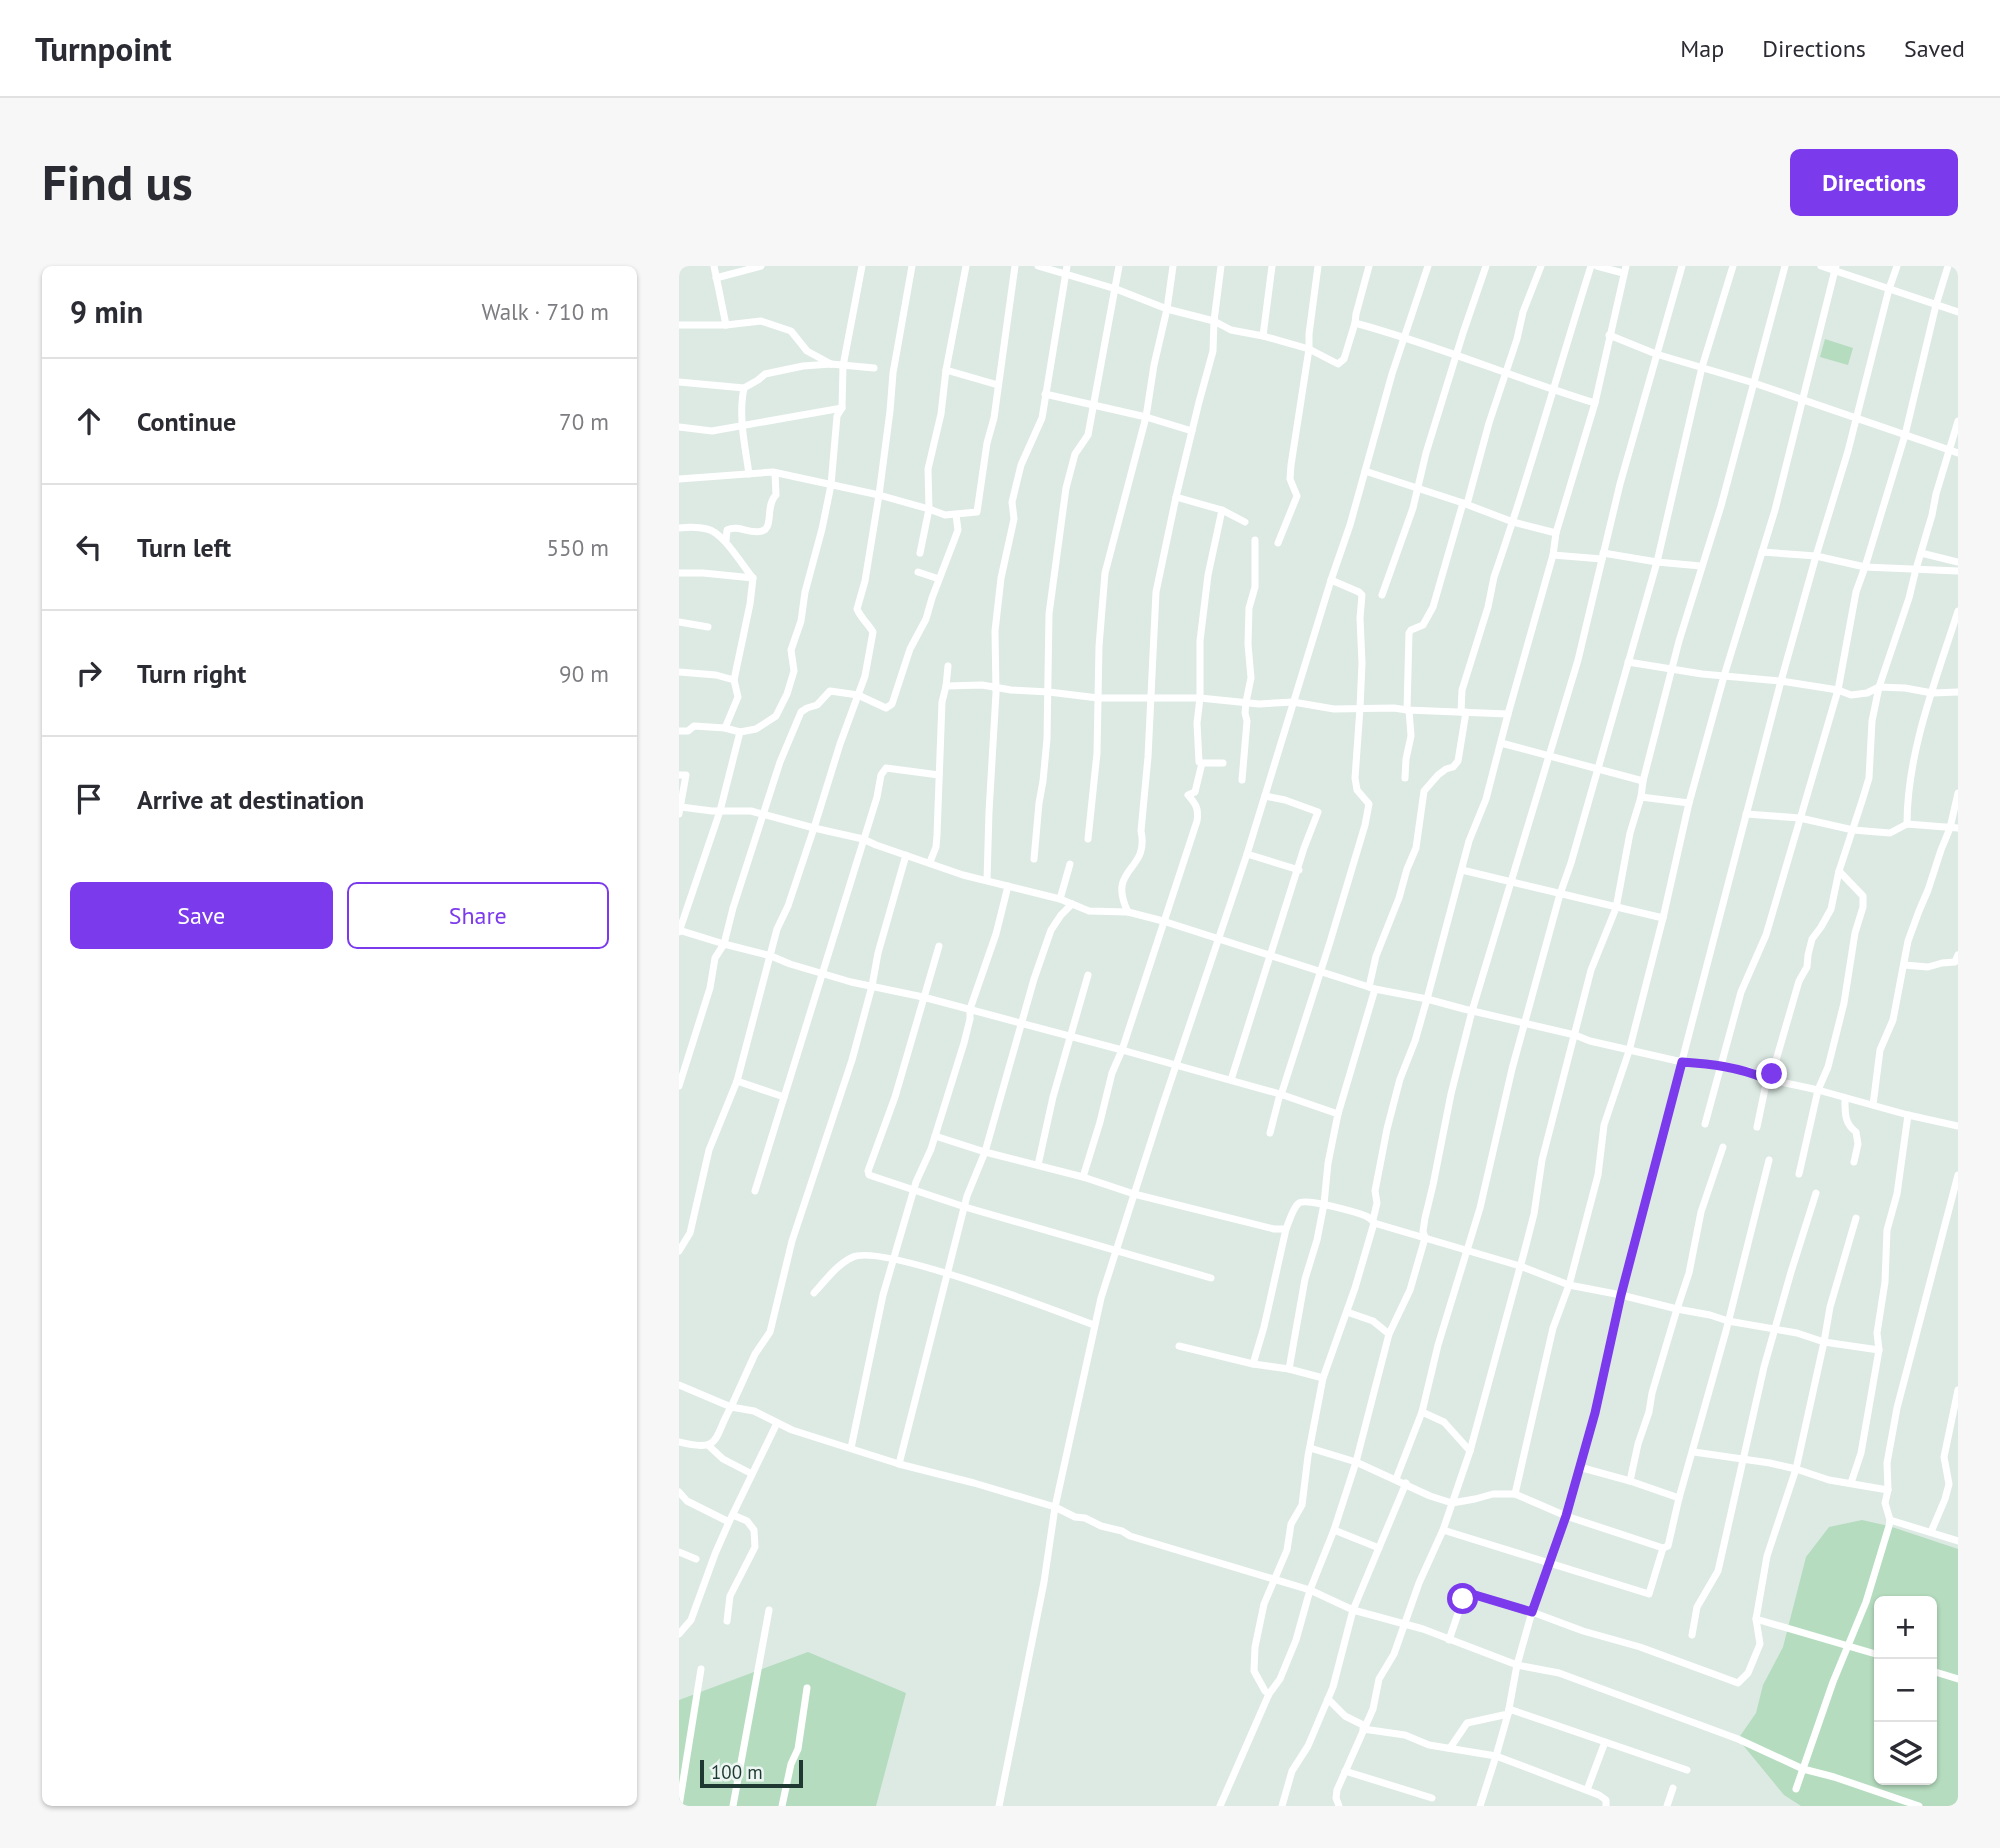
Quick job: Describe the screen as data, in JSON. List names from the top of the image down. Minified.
{"scale_bar":"100 m","page":{"header":"Turnpoint","nav":["Map","Directions","Saved"],"buttons":["Directions",["Save","Share"]],"title":"Find us","heading":["9 min","Walk · 710 m"],"list":[["Continue","70 m"],["Turn left","550 m"],["Turn right","90 m"],"Arrive at destination"],"map_buttons":["+","−"],"scale":"100 m"}}
